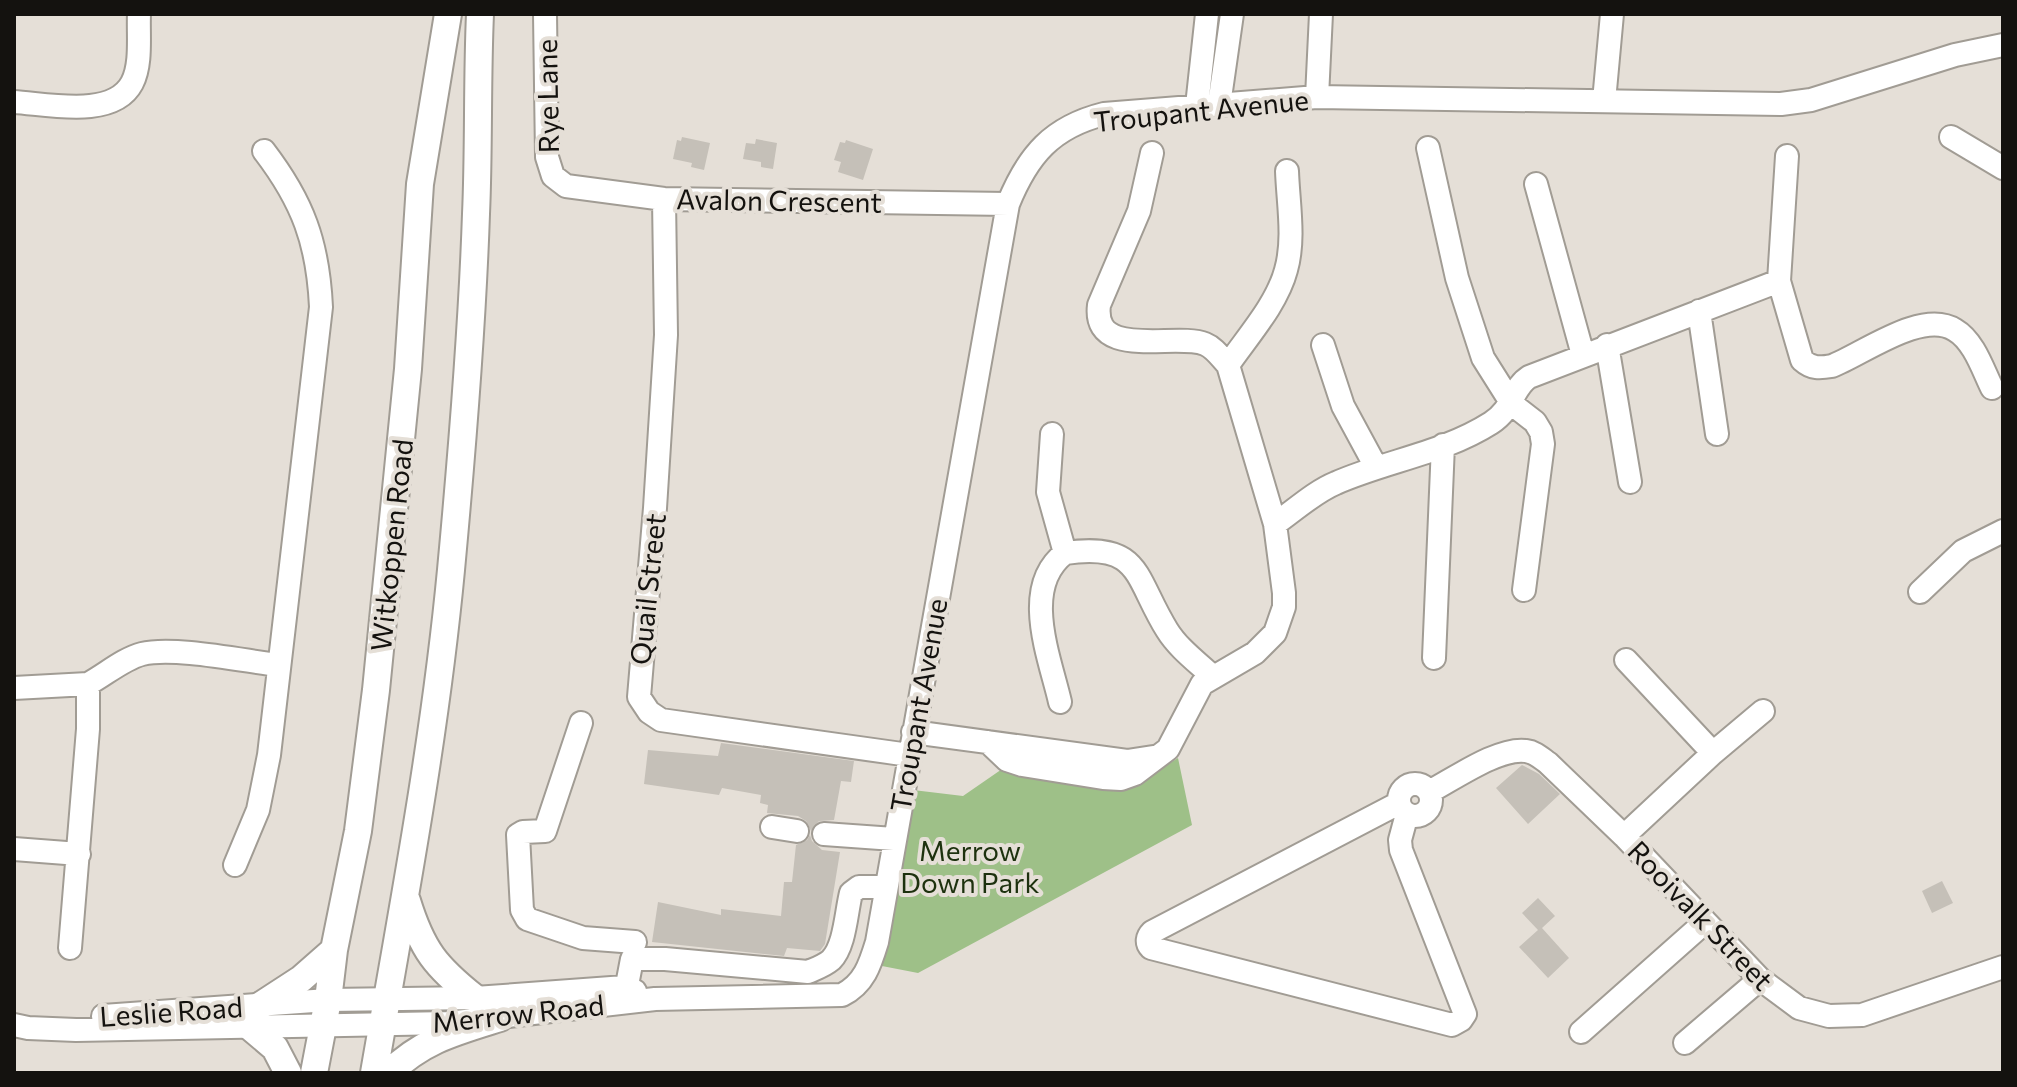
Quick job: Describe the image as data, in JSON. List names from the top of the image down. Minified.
{"streets":{"main road":["Witkoppen Road"],"street":["Rye Lane","Troupant Avenue","Avalon Crescent","Quail Street","Rooivalk Street","Leslie Road","Merrow Road"]},"crossings":[["Rye Lane","Avalon Crescent"],["Troupant Avenue","Avalon Crescent"],["Troupant Avenue","Quail Street"],["Troupant Avenue","Merrow Road"],["Avalon Crescent","Quail Street"],["Witkoppen Road","Leslie Road"],["Witkoppen Road","Merrow Road"],["Leslie Road","Merrow Road"]],"parks":["Merrow Down Park"]}
